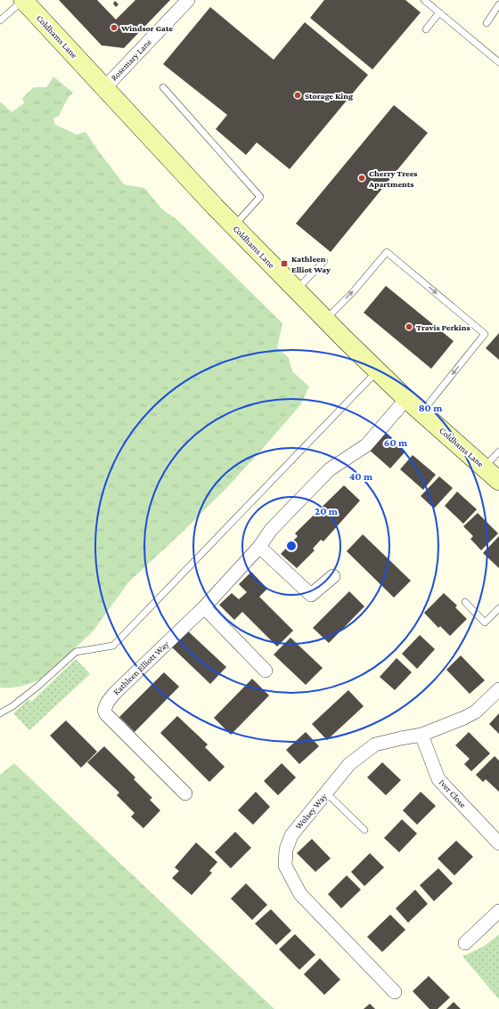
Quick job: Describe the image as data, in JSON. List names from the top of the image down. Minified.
{"streets":{"street":["Coldhams Lane","Rosemary Lane","Kathleen Elliott Way","Iver Close","Wolsey Way"]},"crossings":[["Coldhams Lane","Rosemary Lane"],["Coldhams Lane","Kathleen Elliott Way"],["Iver Close","Wolsey Way"]],"places":{"other":["Windsor Gate","Storage King","Cherry Trees Apartments","Travis Perkins"],"transit":["Kathleen Elliot Way"]},"rings":["80 m","60 m","40 m","20 m"]}
